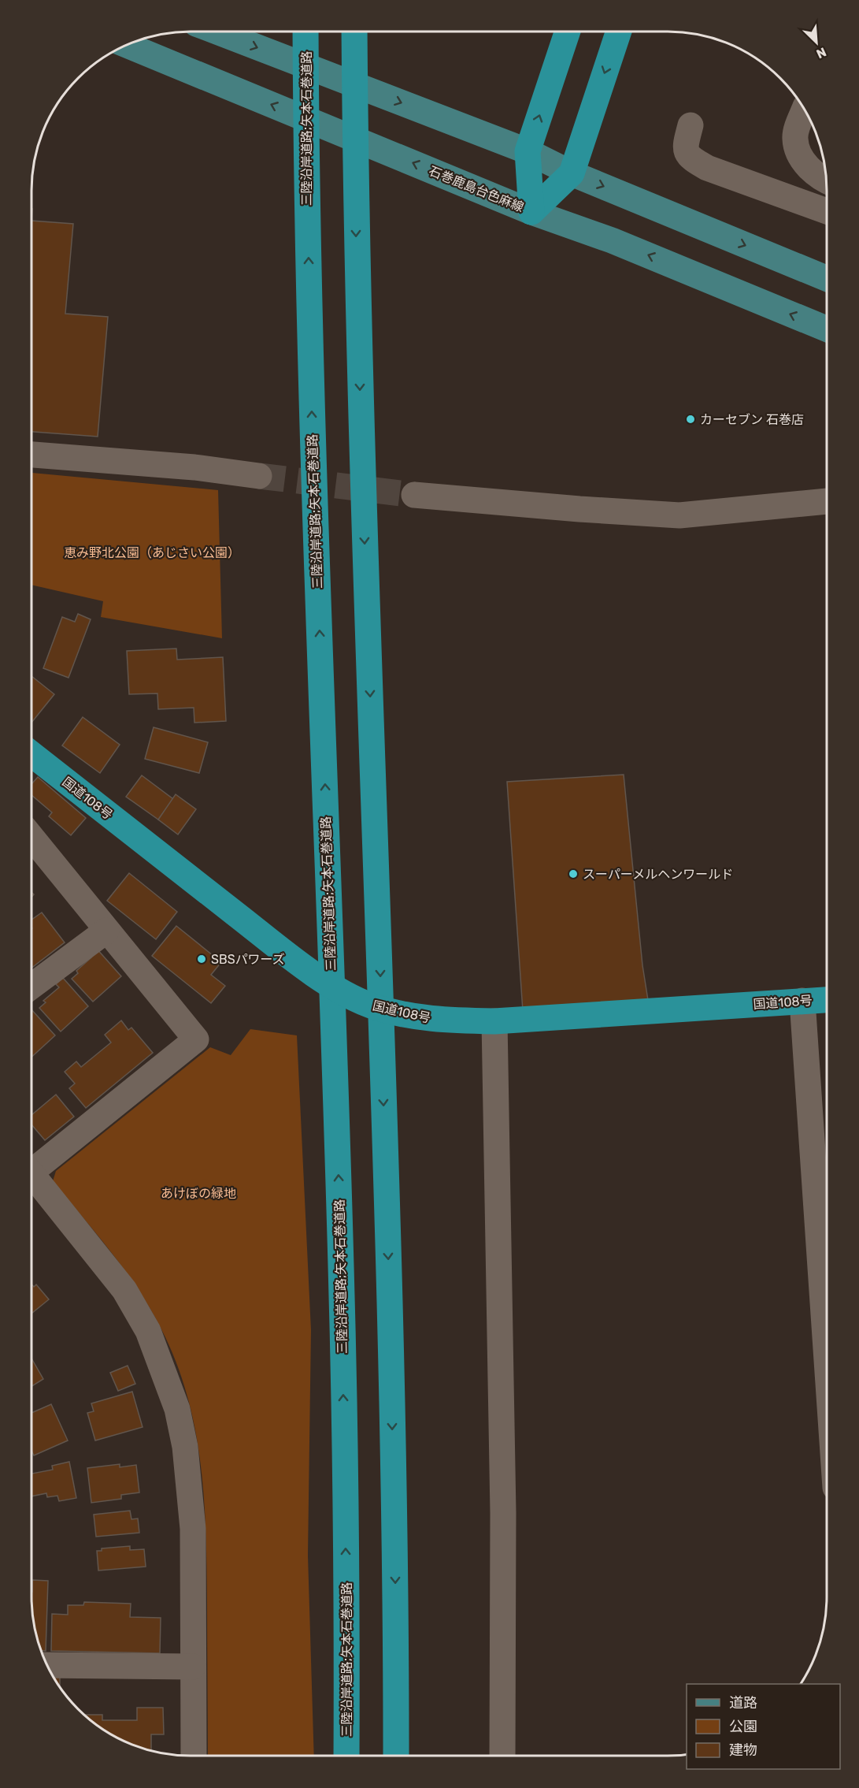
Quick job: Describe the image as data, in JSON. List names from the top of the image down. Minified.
{"streets":{"highway":["三陸沿岸道路;矢本石巻道路","国道108号"],"main road":["石巻鹿島台色麻線"]},"parks":["恵み野北公園（あじさい公園）","あけぼの緑地"],"places":["カーセブン 石巻店","スーパーメルヘンワールド","SBSパワーズ"],"legend":["道路","公園","建物"],"north":"bottom right"}
